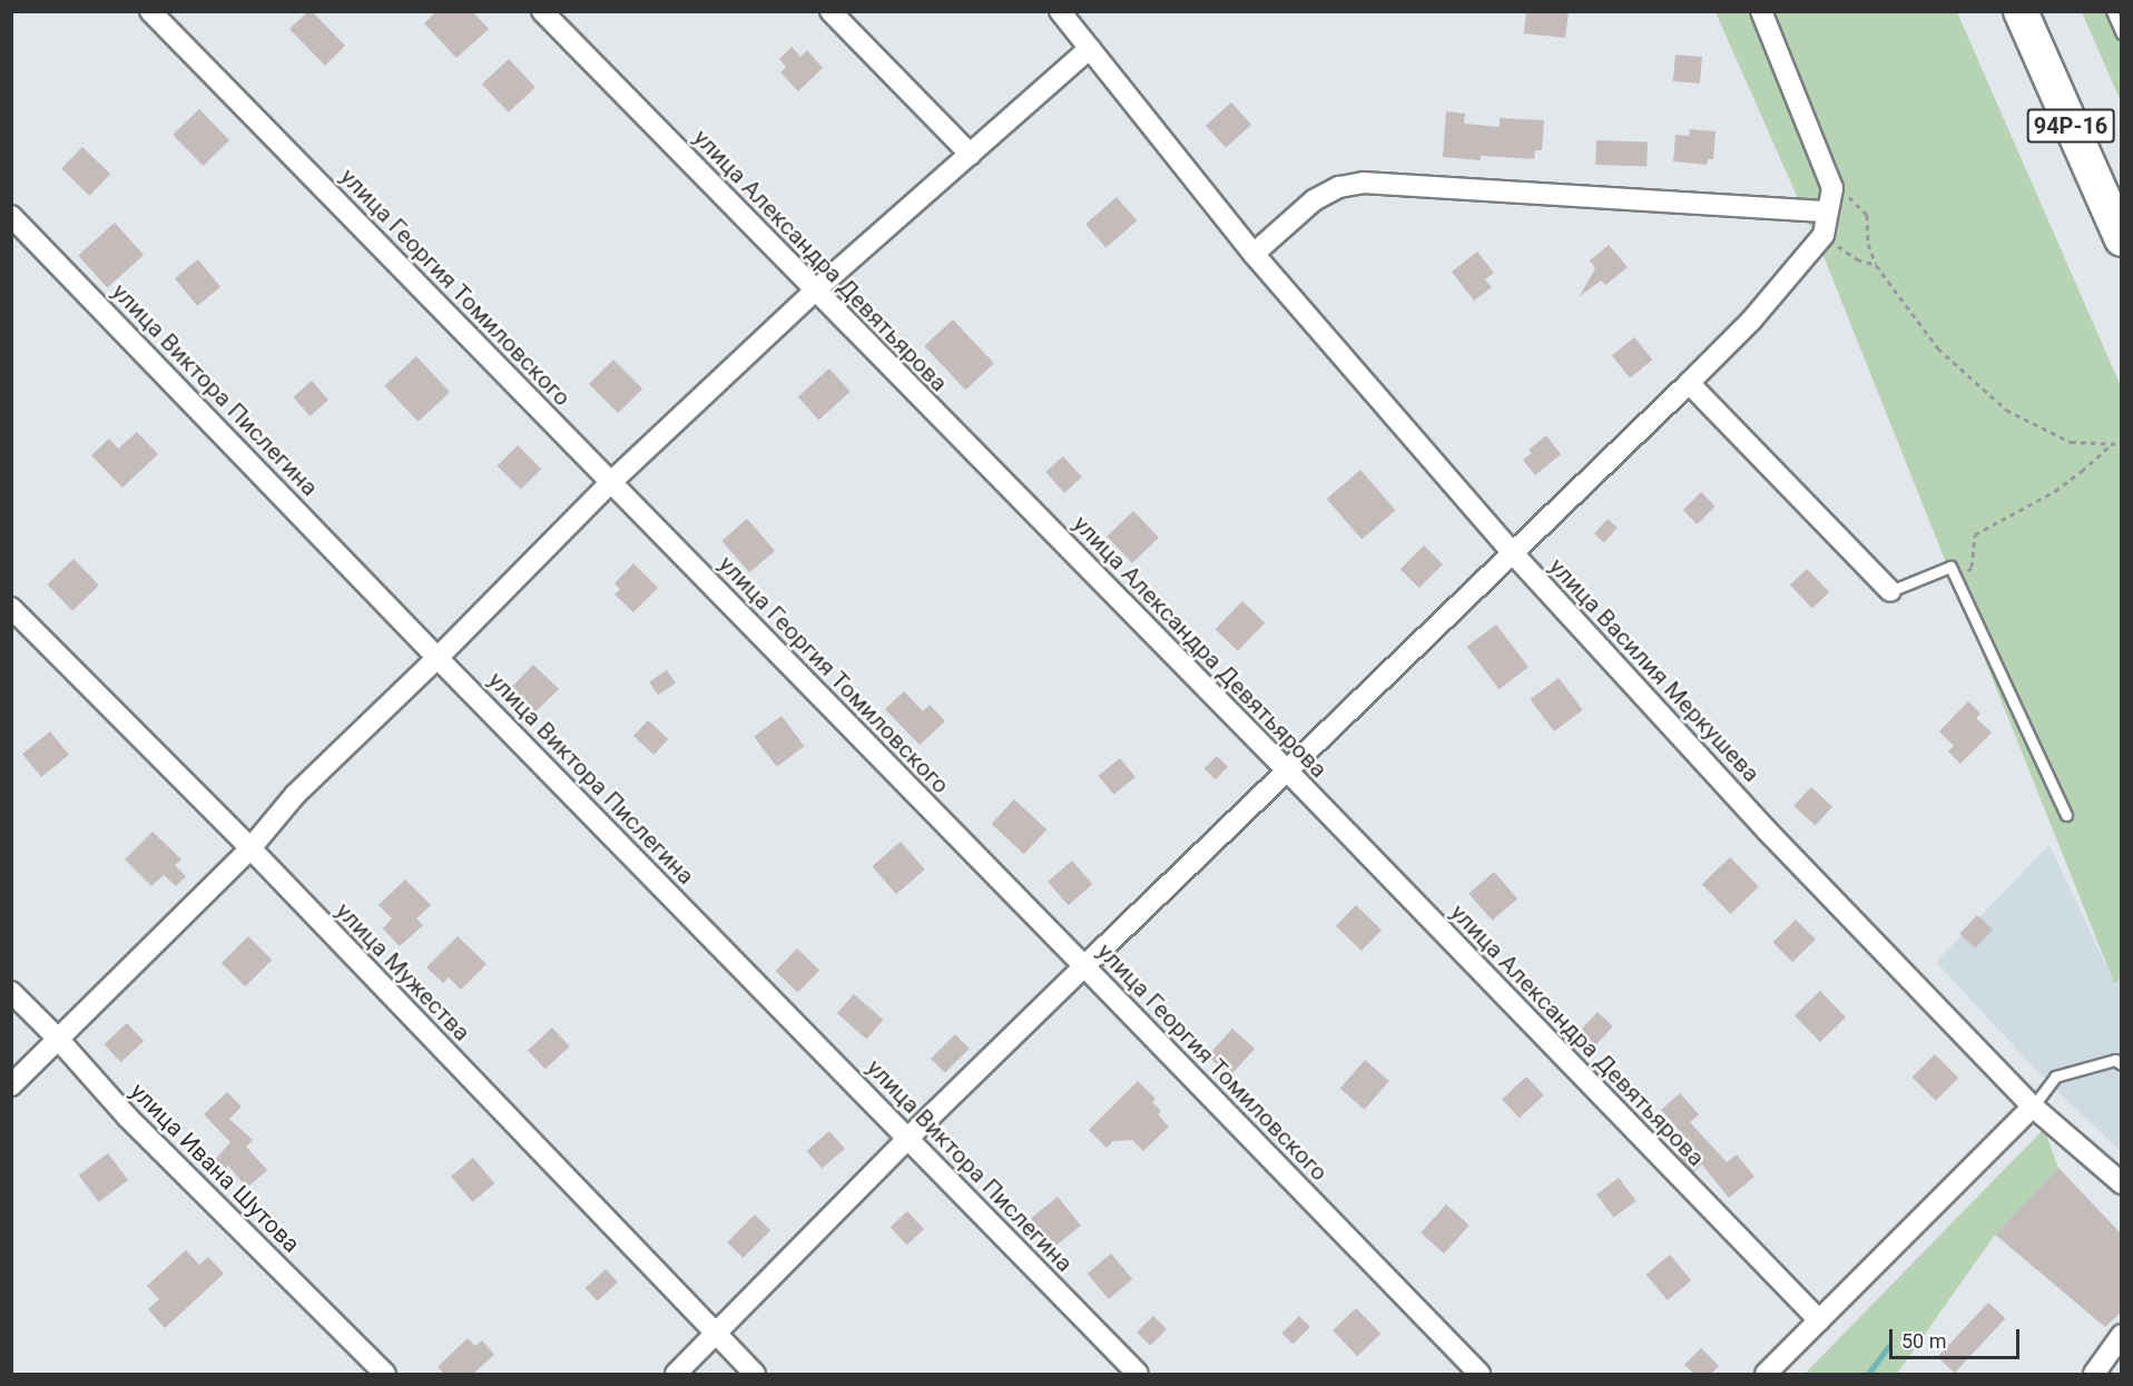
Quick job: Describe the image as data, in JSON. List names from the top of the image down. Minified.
{"streets":{"main road":["94Р-16"],"street":["улица Александра Девятьярова","улица Георгия Томиловского","улица Виктора Пислегина","улица Василия Меркушева","улица Мужества","улица Ивана Шутова"]},"scale_bar":"50 m"}
